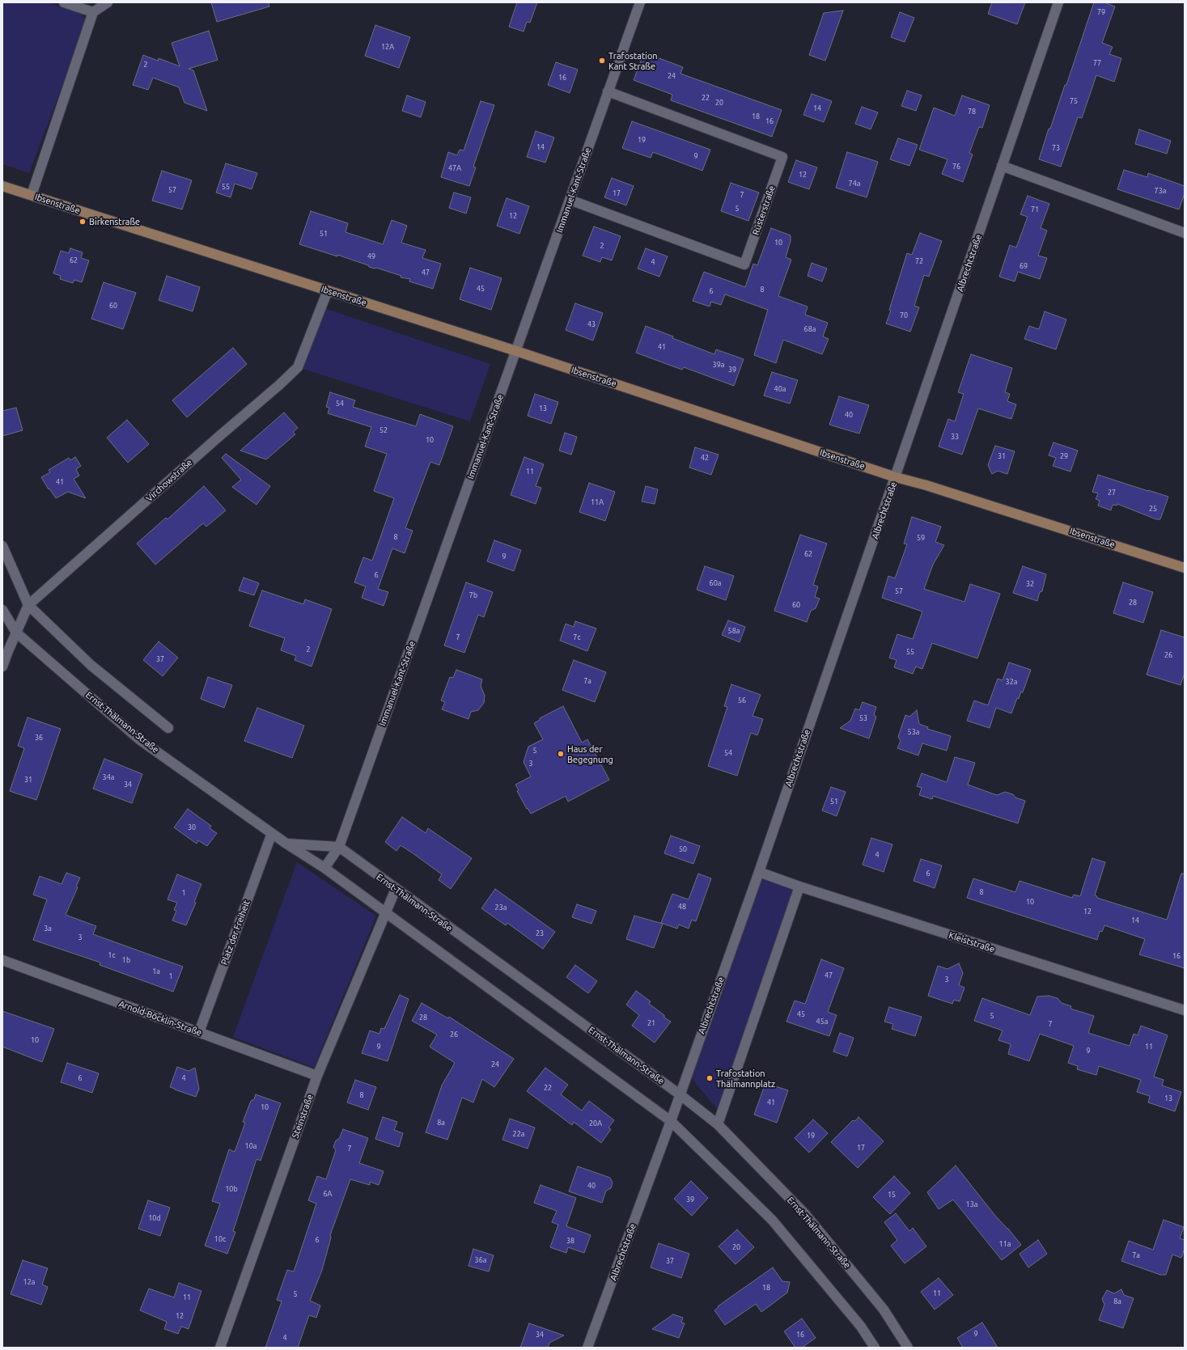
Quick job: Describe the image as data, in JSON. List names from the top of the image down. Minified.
{"streets":{"street":["Immanuel-Kant-Straße","Ibsenstraße","Rüsterstraße","Albrechtstraße","Virchowstraße","Ernst-Thälmann-Straße","Platz der Freiheit","Kleiststraße","Arnold-Böcklin-Straße","Steinstraße"]},"crossings":[["Immanuel-Kant-Straße","Ibsenstraße"],["Immanuel-Kant-Straße","Rüsterstraße"],["Immanuel-Kant-Straße","Ernst-Thälmann-Straße"],["Ibsenstraße","Albrechtstraße"],["Ibsenstraße","Virchowstraße"],["Albrechtstraße","Ernst-Thälmann-Straße"],["Albrechtstraße","Kleiststraße"],["Virchowstraße","Ernst-Thälmann-Straße"],["Ernst-Thälmann-Straße","Platz der Freiheit"],["Ernst-Thälmann-Straße","Steinstraße"],["Platz der Freiheit","Arnold-Böcklin-Straße"],["Arnold-Böcklin-Straße","Steinstraße"]],"places":["Trafostation Kant Straße","Birkenstraße","Haus der Begegnung","Trafostation Thälmannplatz"],"house_numbers":["79","12A","77","2","24","16","22","75","20","14","78","18","16","19","14","73","9","76","47A","12","74a","55","57","73a","17","7","5","71","12","51","10","2","49","62","72","4","69","47","45","8","6","60","70","43","68a","41","39a","39","40a","54","13","40","52","33","10","31","29","42","11","41","27","11A","25","8","59","62","9","6","60a","32","57","7b","28","60","58a","7","7c","2","55","26","37","7a","32a","56","53","53a","36","5","54","3","34a","31","34","51","30","50","4","6","8","1","10","48","23a","12","14","3a","23","3","1c","16","1b","1a","47","1","3","45","5","28","45a","21","7","26","10","9","11","9","24","6","4","22","8","13","41","10","8a","20A","22a","19","10a","17","7","40","10b","6A","15","39","13a","10d","10c","6","38","11a","20","7a","36a","37","12a","18","11","5","11","8a","12","9","34","16","4"]}
